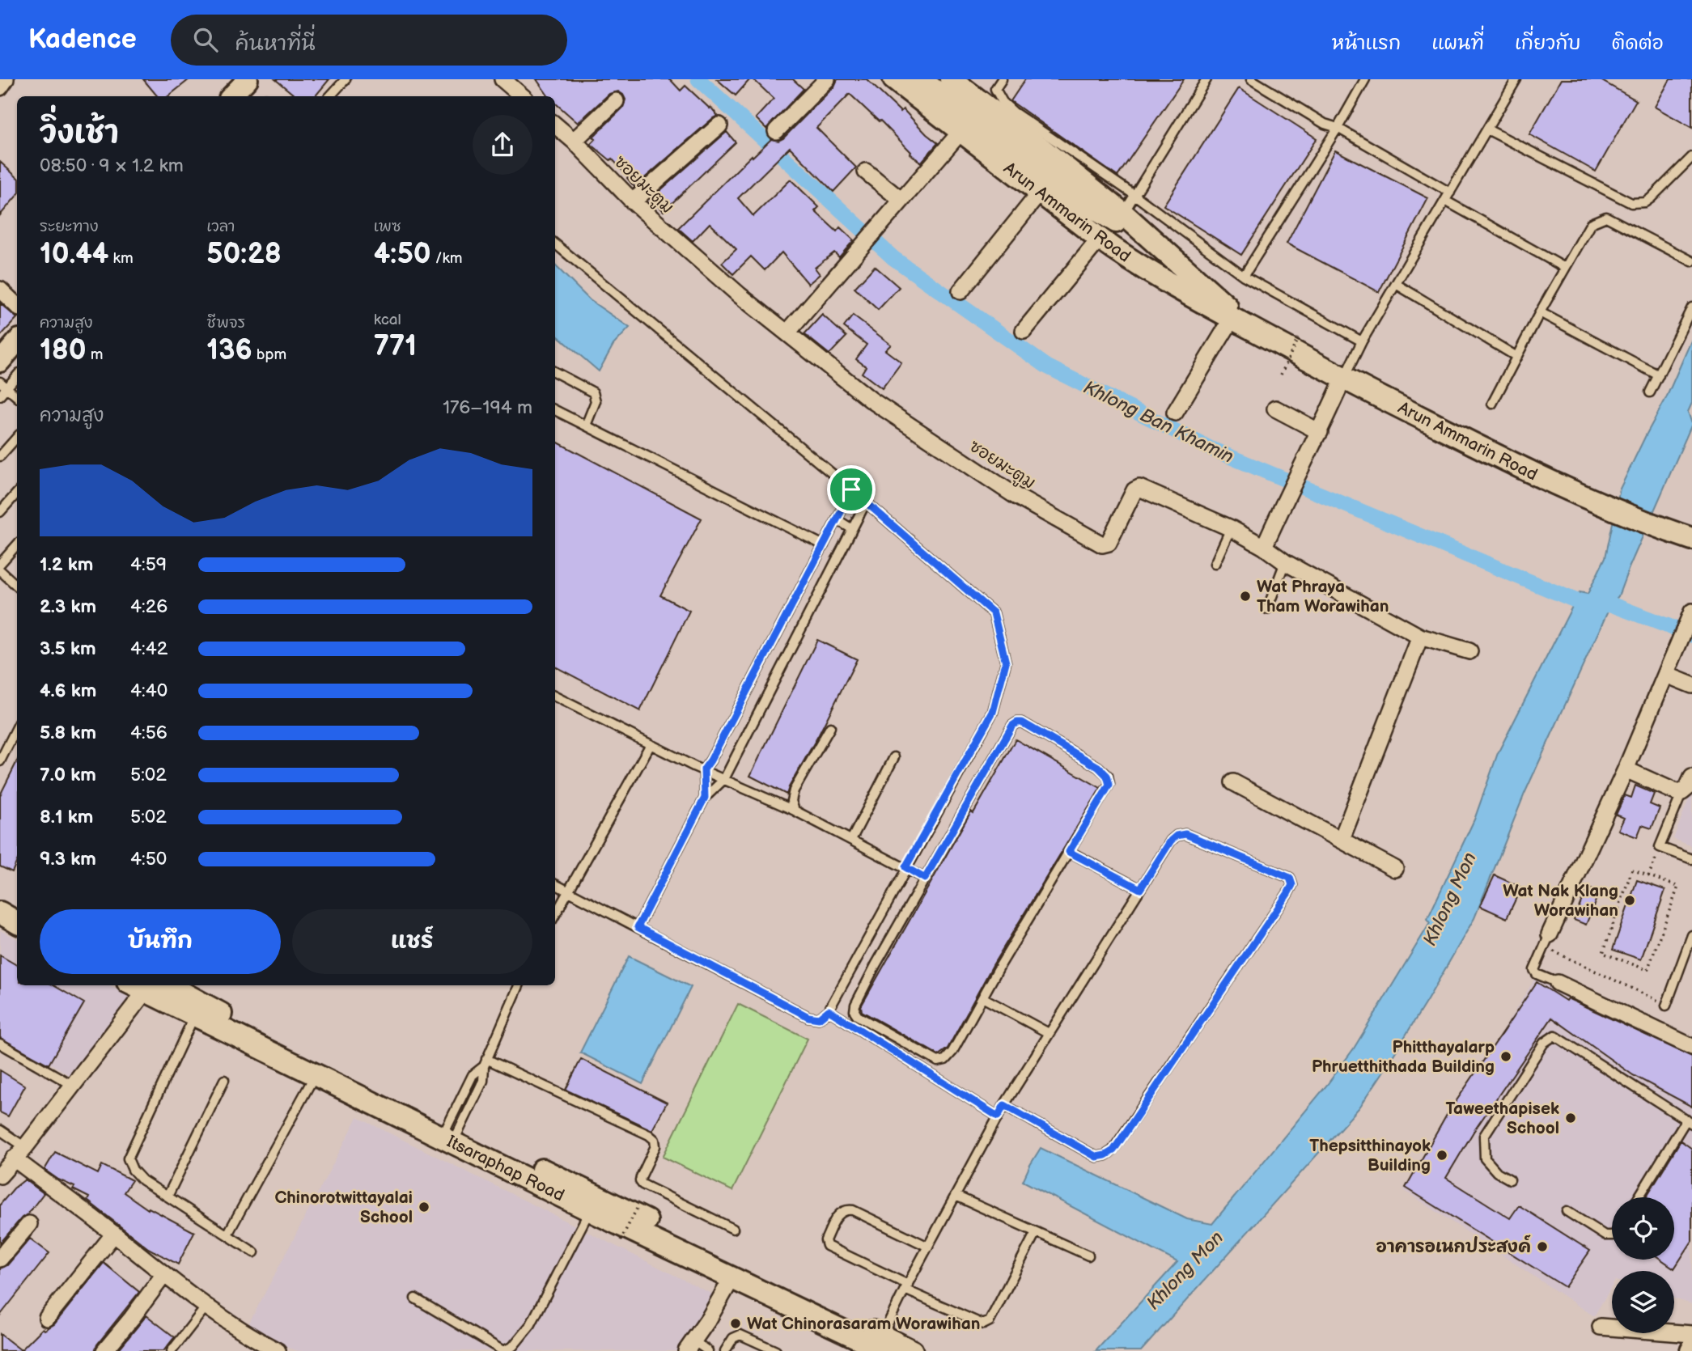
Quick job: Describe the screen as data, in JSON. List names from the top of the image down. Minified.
{"streets":{"main road":["Arun Ammarin Road","Itsaraphap Road"],"street":["ซอยมะตูม"]},"water":["Khlong Ban Khamin","Khlong Mon"],"places":["Wat Phraya Tham Worawihan","Wat Nak Klang Worawihan","Phitthayalarp Phruetthithada Building","Taweethapisek School","Thepsitthinayok Building","Chinorotwittayalai School","อาคารอเนกประสงค์","Wat Chinorasaram Worawihan"],"page":{"header":"Kadence","search":"ค้นหาที่นี่","nav":["หน้าแรก","แผนที่","เกี่ยวกับ","ติดต่อ"],"heading":["วิ่งเช้า","08:50 · 9 × 1.2 km"],"stats":[["ระยะทาง","10.44 km"],["เวลา","50:28"],["เพซ","4:50 /km"],["ความสูง","180 m"],["ชีพจร","136 bpm"],["kcal","771"]],"chart":["ความสูง","176–194 m"],"list":[{"name":"1.2 km","note":"4:59"},{"name":"2.3 km","note":"4:26"},{"name":"3.5 km","note":"4:42"},{"name":"4.6 km","note":"4:40"},{"name":"5.8 km","note":"4:56"},{"name":"7.0 km","note":"5:02"},{"name":"8.1 km","note":"5:02"},{"name":"9.3 km","note":"4:50"}],"buttons":["บันทึก","แชร์"]}}
